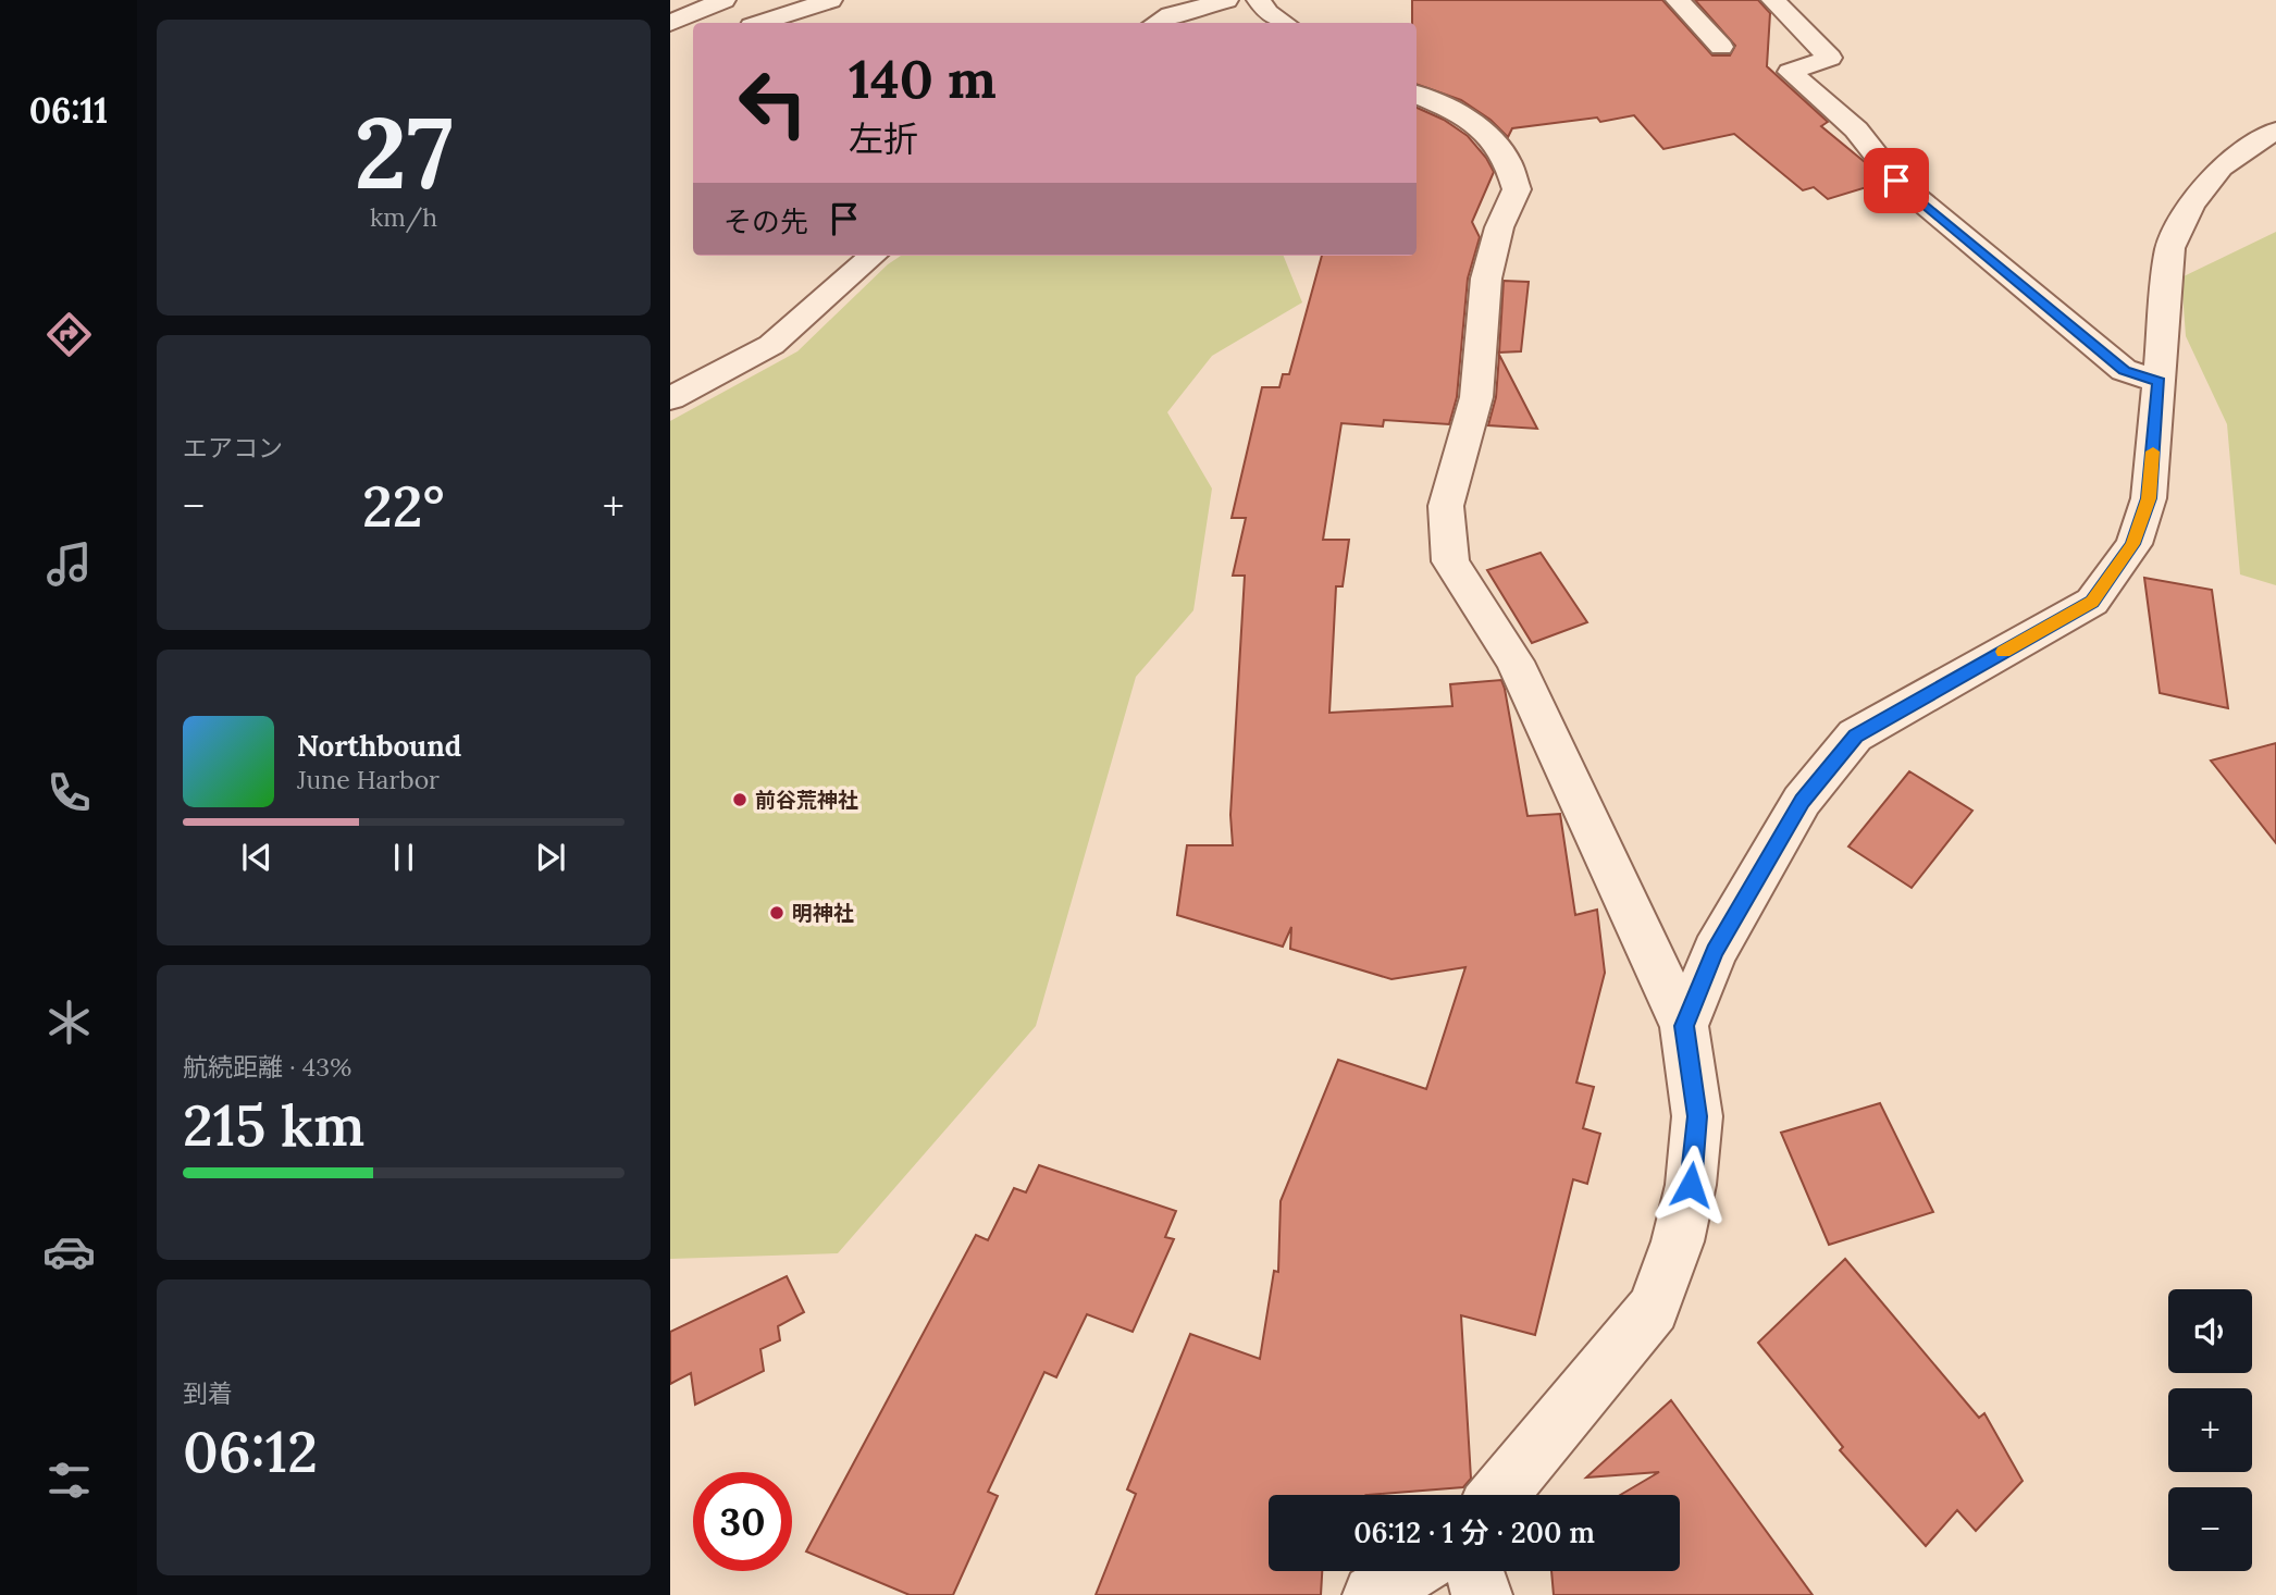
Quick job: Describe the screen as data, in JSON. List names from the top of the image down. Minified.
{"places":["前谷荒神社","明神社"],"page":{"tabs":"06:11","tile":[["27","km/h"],"エアコン",["航続距離 · 43%","215 km"],["到着","06:12"]],"turn":["140 m","左折"],"then":"その先","heat":["−","22°","+"],"song":["Northbound","June Harbor"],"map_buttons":["+","−"],"limit":"30","trip":"06:12 · 1 分 · 200 m"}}
